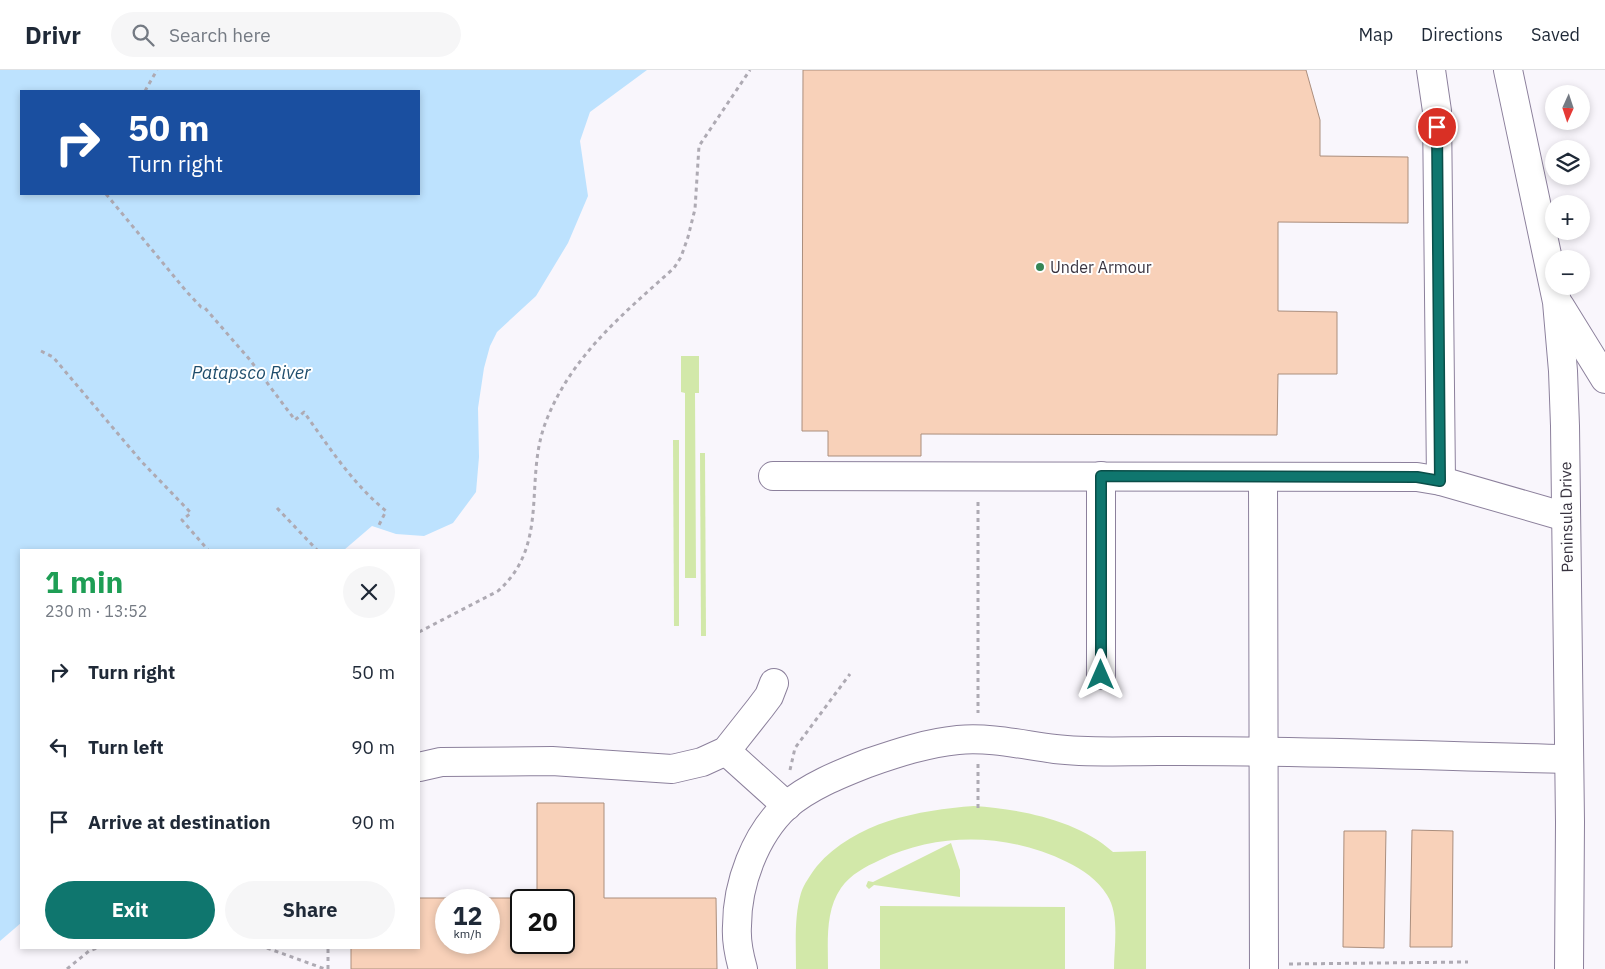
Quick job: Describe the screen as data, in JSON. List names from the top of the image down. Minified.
{"streets":{"street":["Peninsula Drive"]},"water":["Patapsco River"],"places":["Under Armour"],"north":"bottom","page":{"header":"Drivr","search":"Search here","nav":["Map","Directions","Saved"],"map_buttons":["+","−"],"turn":["50 m","Turn right"],"heading":["1 min","230 m · 13:52"],"list":[{"name":"Turn right","value":"50 m"},{"name":"Turn left","value":"90 m"},{"name":"Arrive at destination","value":"90 m"}],"buttons":["Exit","Share"],"speed":"12 km/h","limit":"20"}}
